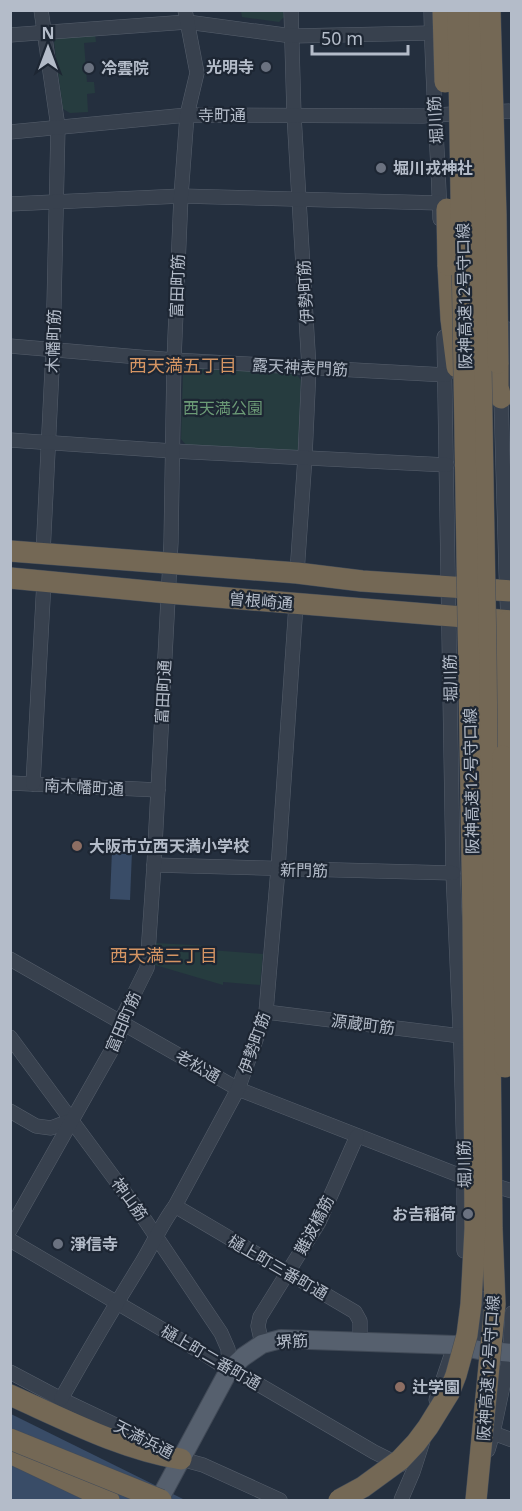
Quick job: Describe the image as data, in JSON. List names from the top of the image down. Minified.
{"streets":{"highway":["阪神高速12号守口線","曽根崎通"],"main road":["堺筋"],"street":["寺町通","堀川筋","富田町筋","伊勢町筋","木幡町筋","露天神表門筋","富田町通","南木幡町通","新門筋","源蔵町筋","老松通","神山筋","難波橋筋","樋上町三番町通","樋上町二番町通","天満浜通"]},"crossings":[["寺町通","堀川筋"],["寺町通","富田町筋"],["寺町通","伊勢町筋"],["寺町通","木幡町筋"],["堀川筋","露天神表門筋"],["堀川筋","曽根崎通"],["堀川筋","新門筋"],["堀川筋","源蔵町筋"],["堀川筋","老松通"],["堀川筋","堺筋"],["堀川筋","樋上町二番町通"],["富田町筋","露天神表門筋"],["富田町筋","曽根崎通"],["富田町筋","富田町通"],["富田町筋","南木幡町通"],["富田町筋","新門筋"],["富田町筋","老松通"],["富田町筋","神山筋"],["伊勢町筋","露天神表門筋"],["伊勢町筋","曽根崎通"],["伊勢町筋","新門筋"],["伊勢町筋","源蔵町筋"],["伊勢町筋","老松通"],["伊勢町筋","神山筋"],["伊勢町筋","樋上町三番町通"],["伊勢町筋","樋上町二番町通"],["伊勢町筋","天満浜通"],["木幡町筋","露天神表門筋"],["木幡町筋","曽根崎通"],["曽根崎通","富田町通"],["富田町通","南木幡町通"],["老松通","難波橋筋"],["神山筋","堺筋"],["神山筋","樋上町二番町通"],["難波橋筋","樋上町三番町通"],["難波橋筋","堺筋"],["樋上町三番町通","堺筋"],["堺筋","樋上町二番町通"],["堺筋","天満浜通"]],"districts":["西天満五丁目","西天満三丁目"],"parks":["西天満公園"],"places":["光明寺","冷雲院","堀川戎神社","大阪市立西天満小学校","お𠮷稲荷","淨信寺","辻学園"],"scale_bar":"50 m","north":"top"}
